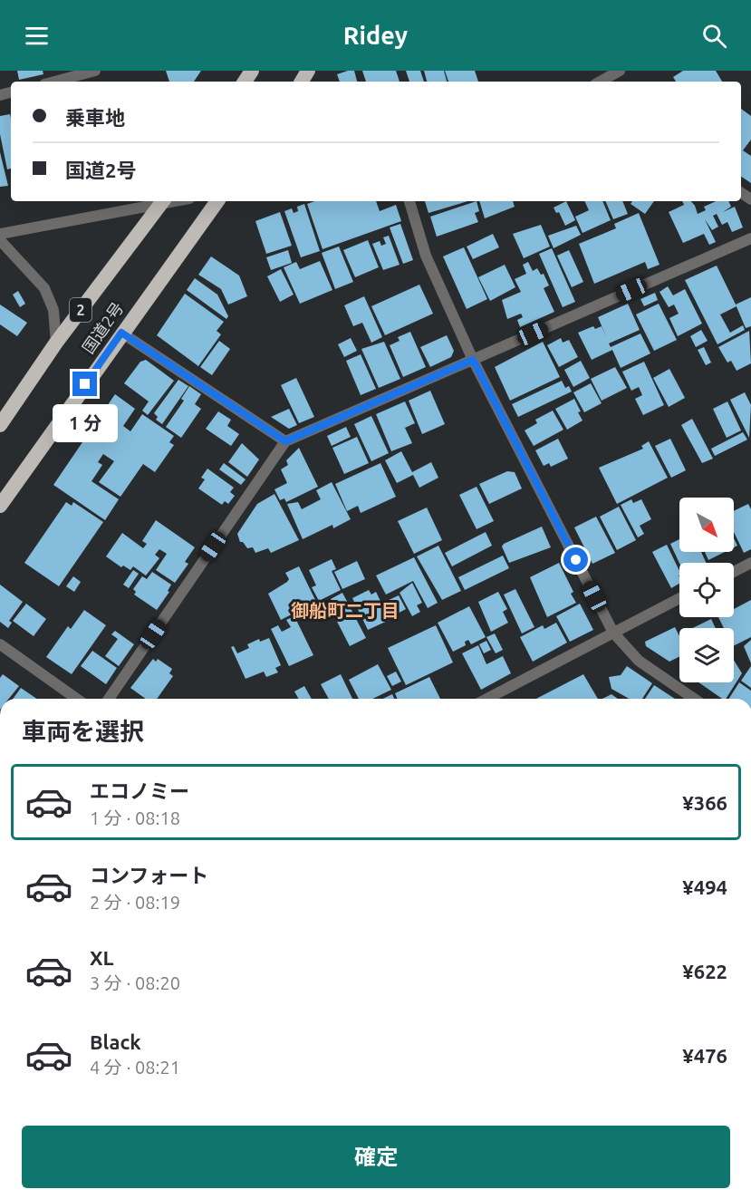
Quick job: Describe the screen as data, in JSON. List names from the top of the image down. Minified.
{"streets":{"highway":["2","国道2号"]},"districts":["御船町二丁目"],"north":"bottom right","page":{"header":"Ridey","banner":["乗車地","国道2号"],"bubble":"1 分","heading":"車両を選択","list":[{"name":"エコノミー","note":"1 分 · 08:18","value":"¥366"},{"name":"コンフォート","note":"2 分 · 08:19","value":"¥494"},{"name":"XL","note":"3 分 · 08:20","value":"¥622"},{"name":"Black","note":"4 分 · 08:21","value":"¥476"}],"buttons":"確定"}}
